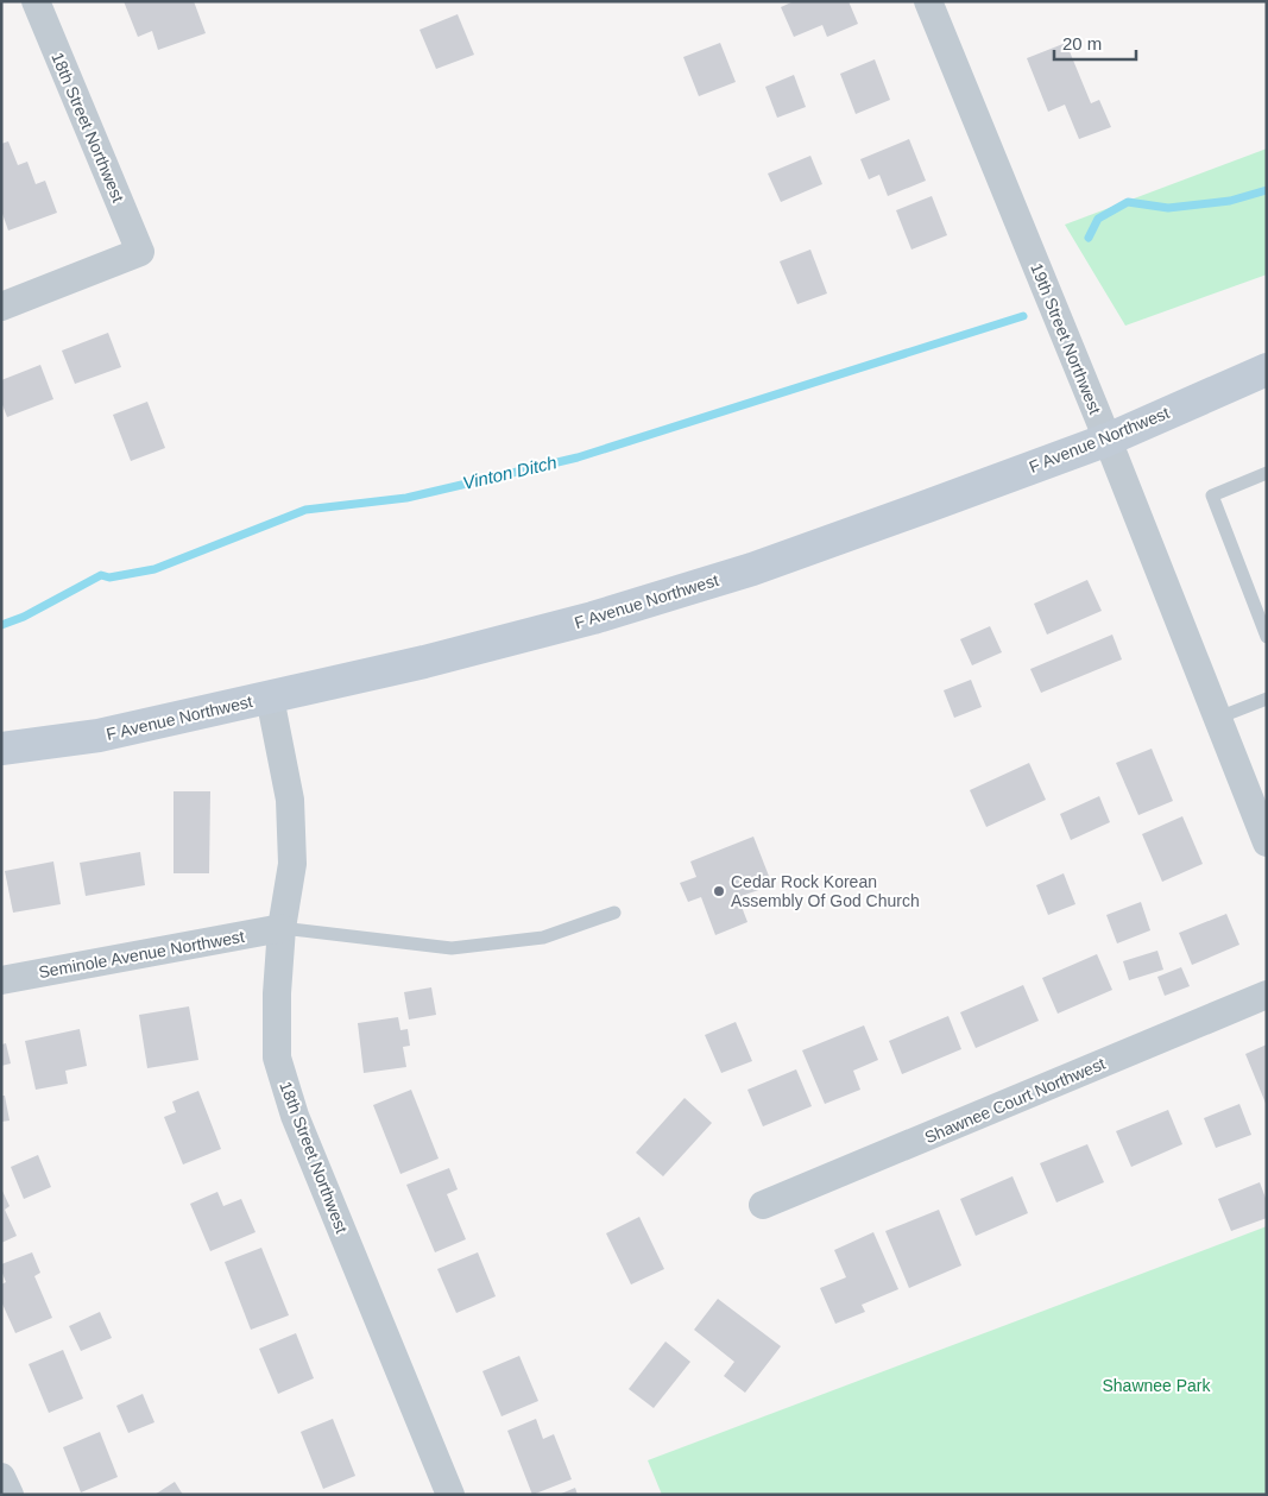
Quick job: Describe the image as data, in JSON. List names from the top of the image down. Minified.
{"streets":{"main road":["F Avenue Northwest"],"street":["18th Street Northwest","19th Street Northwest","Seminole Avenue Northwest","Shawnee Court Northwest"]},"crossings":[["18th Street Northwest","F Avenue Northwest"],["18th Street Northwest","Seminole Avenue Northwest"],["19th Street Northwest","F Avenue Northwest"]],"water":["Vinton Ditch"],"parks":["Shawnee Park"],"places":["Cedar Rock Korean Assembly Of God Church"],"scale_bar":"20 m"}
